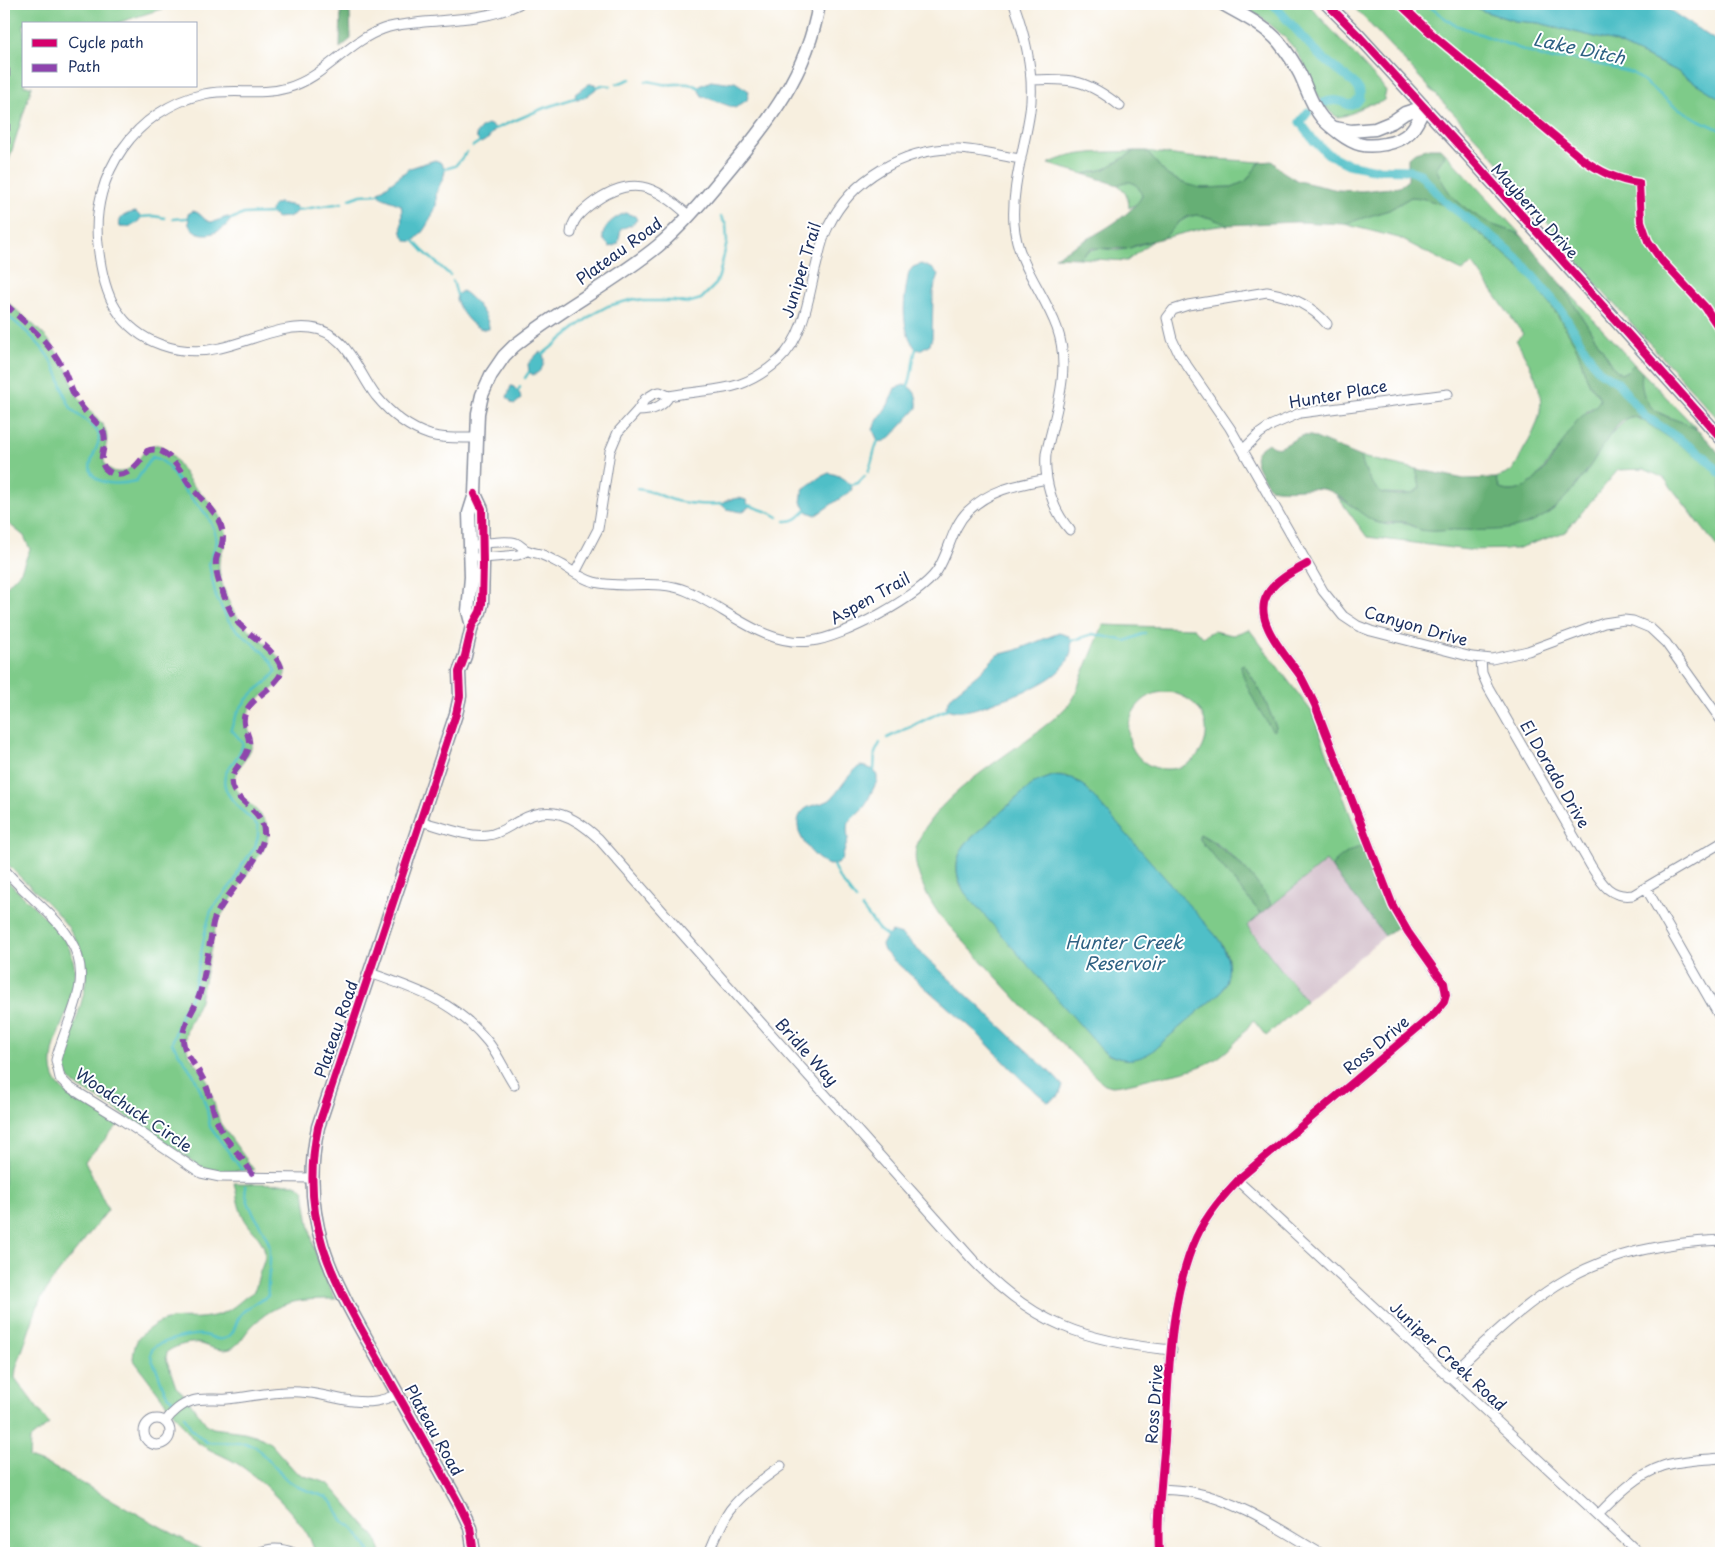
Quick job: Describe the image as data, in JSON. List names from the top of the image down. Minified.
{"streets":{"street":["Mayberry Drive","Plateau Road","Juniper Trail","Hunter Place","Aspen Trail","Canyon Drive","El Dorado Drive","Ross Drive","Bridle Way","Woodchuck Circle","Juniper Creek Road"]},"crossings":[["Plateau Road","Aspen Trail"],["Plateau Road","Bridle Way"],["Plateau Road","Woodchuck Circle"],["Juniper Trail","Aspen Trail"],["Hunter Place","Canyon Drive"],["Canyon Drive","El Dorado Drive"],["Canyon Drive","Ross Drive"],["Ross Drive","Bridle Way"],["Ross Drive","Juniper Creek Road"]],"water":["Lake Ditch","Hunter Creek Reservoir"],"legend":["Cycle path","Path"]}
